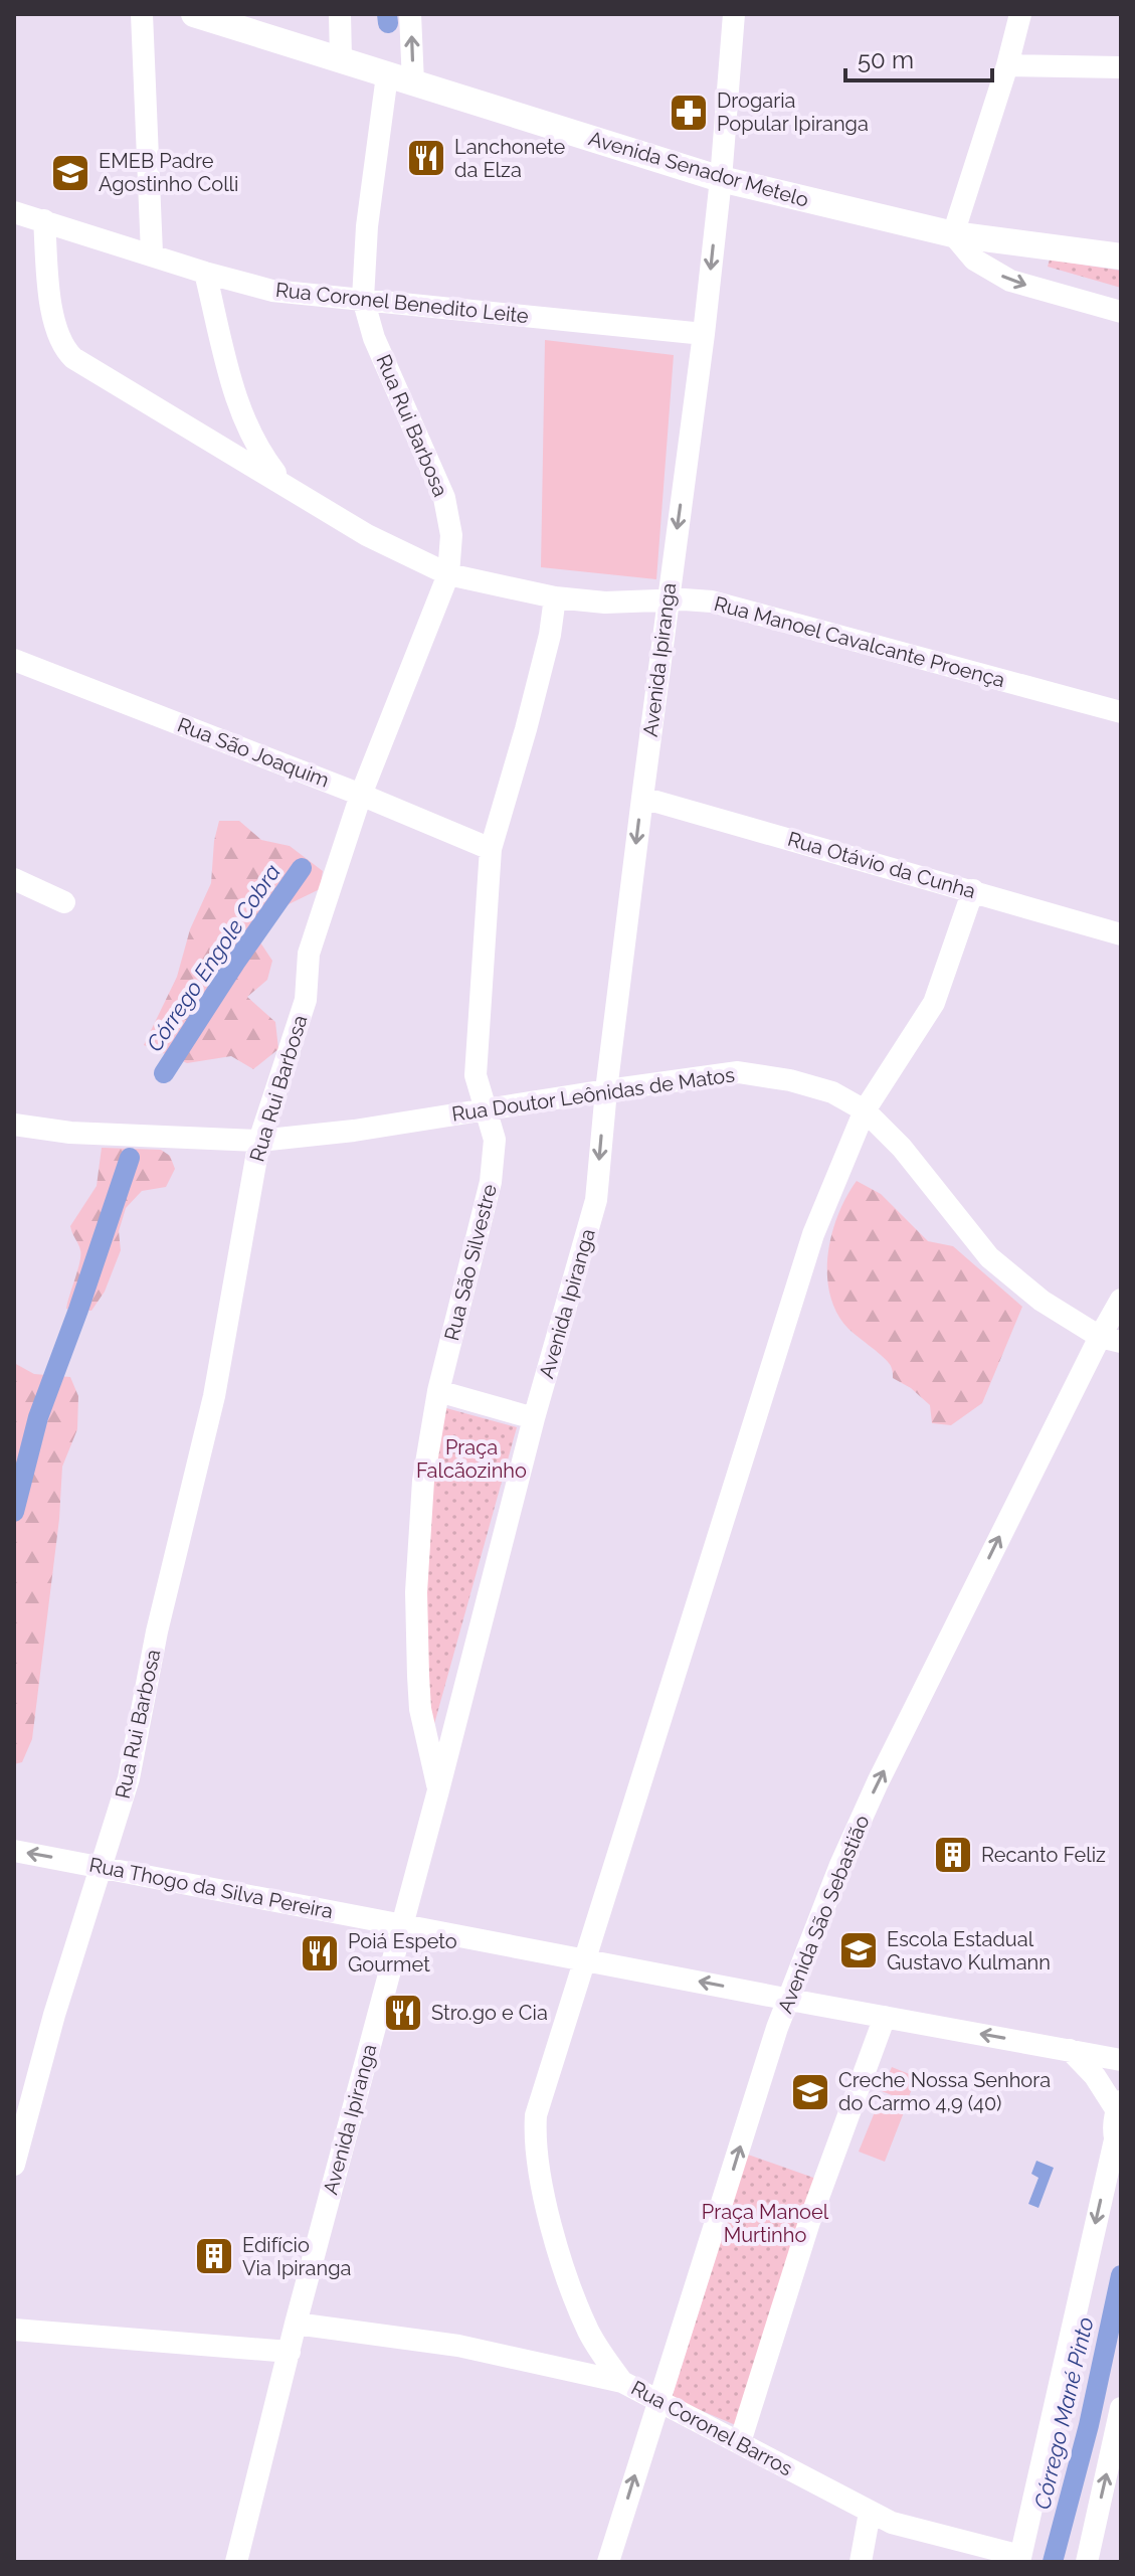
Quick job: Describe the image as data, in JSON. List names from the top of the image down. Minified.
{"streets":{"main road":["Avenida Senador Metelo"],"street":["Rua Coronel Benedito Leite","Rua Rui Barbosa","Rua Manoel Cavalcante Proença","Avenida Ipiranga","Rua São Joaquim","Rua Otávio da Cunha","Rua Doutor Leônidas de Matos","Rua São Silvestre","Rua Thogo da Silva Pereira","Avenida São Sebastião","Rua Coronel Barros"]},"crossings":[["Avenida Senador Metelo","Rua Rui Barbosa"],["Avenida Senador Metelo","Avenida Ipiranga"],["Rua Coronel Benedito Leite","Rua Rui Barbosa"],["Rua Coronel Benedito Leite","Rua Manoel Cavalcante Proença"],["Rua Coronel Benedito Leite","Avenida Ipiranga"],["Rua Rui Barbosa","Rua Manoel Cavalcante Proença"],["Rua Rui Barbosa","Rua São Joaquim"],["Rua Rui Barbosa","Rua Doutor Leônidas de Matos"],["Rua Rui Barbosa","Rua Thogo da Silva Pereira"],["Rua Manoel Cavalcante Proença","Avenida Ipiranga"],["Rua Manoel Cavalcante Proença","Rua São Silvestre"],["Avenida Ipiranga","Rua Otávio da Cunha"],["Avenida Ipiranga","Rua Doutor Leônidas de Matos"],["Avenida Ipiranga","Rua São Silvestre"],["Avenida Ipiranga","Rua Thogo da Silva Pereira"],["Avenida Ipiranga","Rua Coronel Barros"],["Rua São Joaquim","Rua São Silvestre"],["Rua Doutor Leônidas de Matos","Rua São Silvestre"],["Rua Doutor Leônidas de Matos","Avenida São Sebastião"],["Rua Thogo da Silva Pereira","Avenida São Sebastião"],["Avenida São Sebastião","Rua Coronel Barros"]],"one_way":["Avenida Ipiranga","Rua Thogo da Silva Pereira"],"water":["Córrego Engole Cobra","Córrego Mané Pinto"],"parks":["Praça Falcãozinho","Praça Manoel Murtinho"],"places":{"pharmacy":["Drogaria Popular Ipiranga"],"restaurant":["Lanchonete da Elza","Poiá Espeto Gourmet","Stro.go e Cia"],"school or university":["EMEB Padre Agostinho Colli","Escola Estadual Gustavo Kulmann","Creche Nossa Senhora do Carmo 4,9 (40)"],"building":["Recanto Feliz","Edifício Via Ipiranga"]},"scale_bar":"50 m"}
